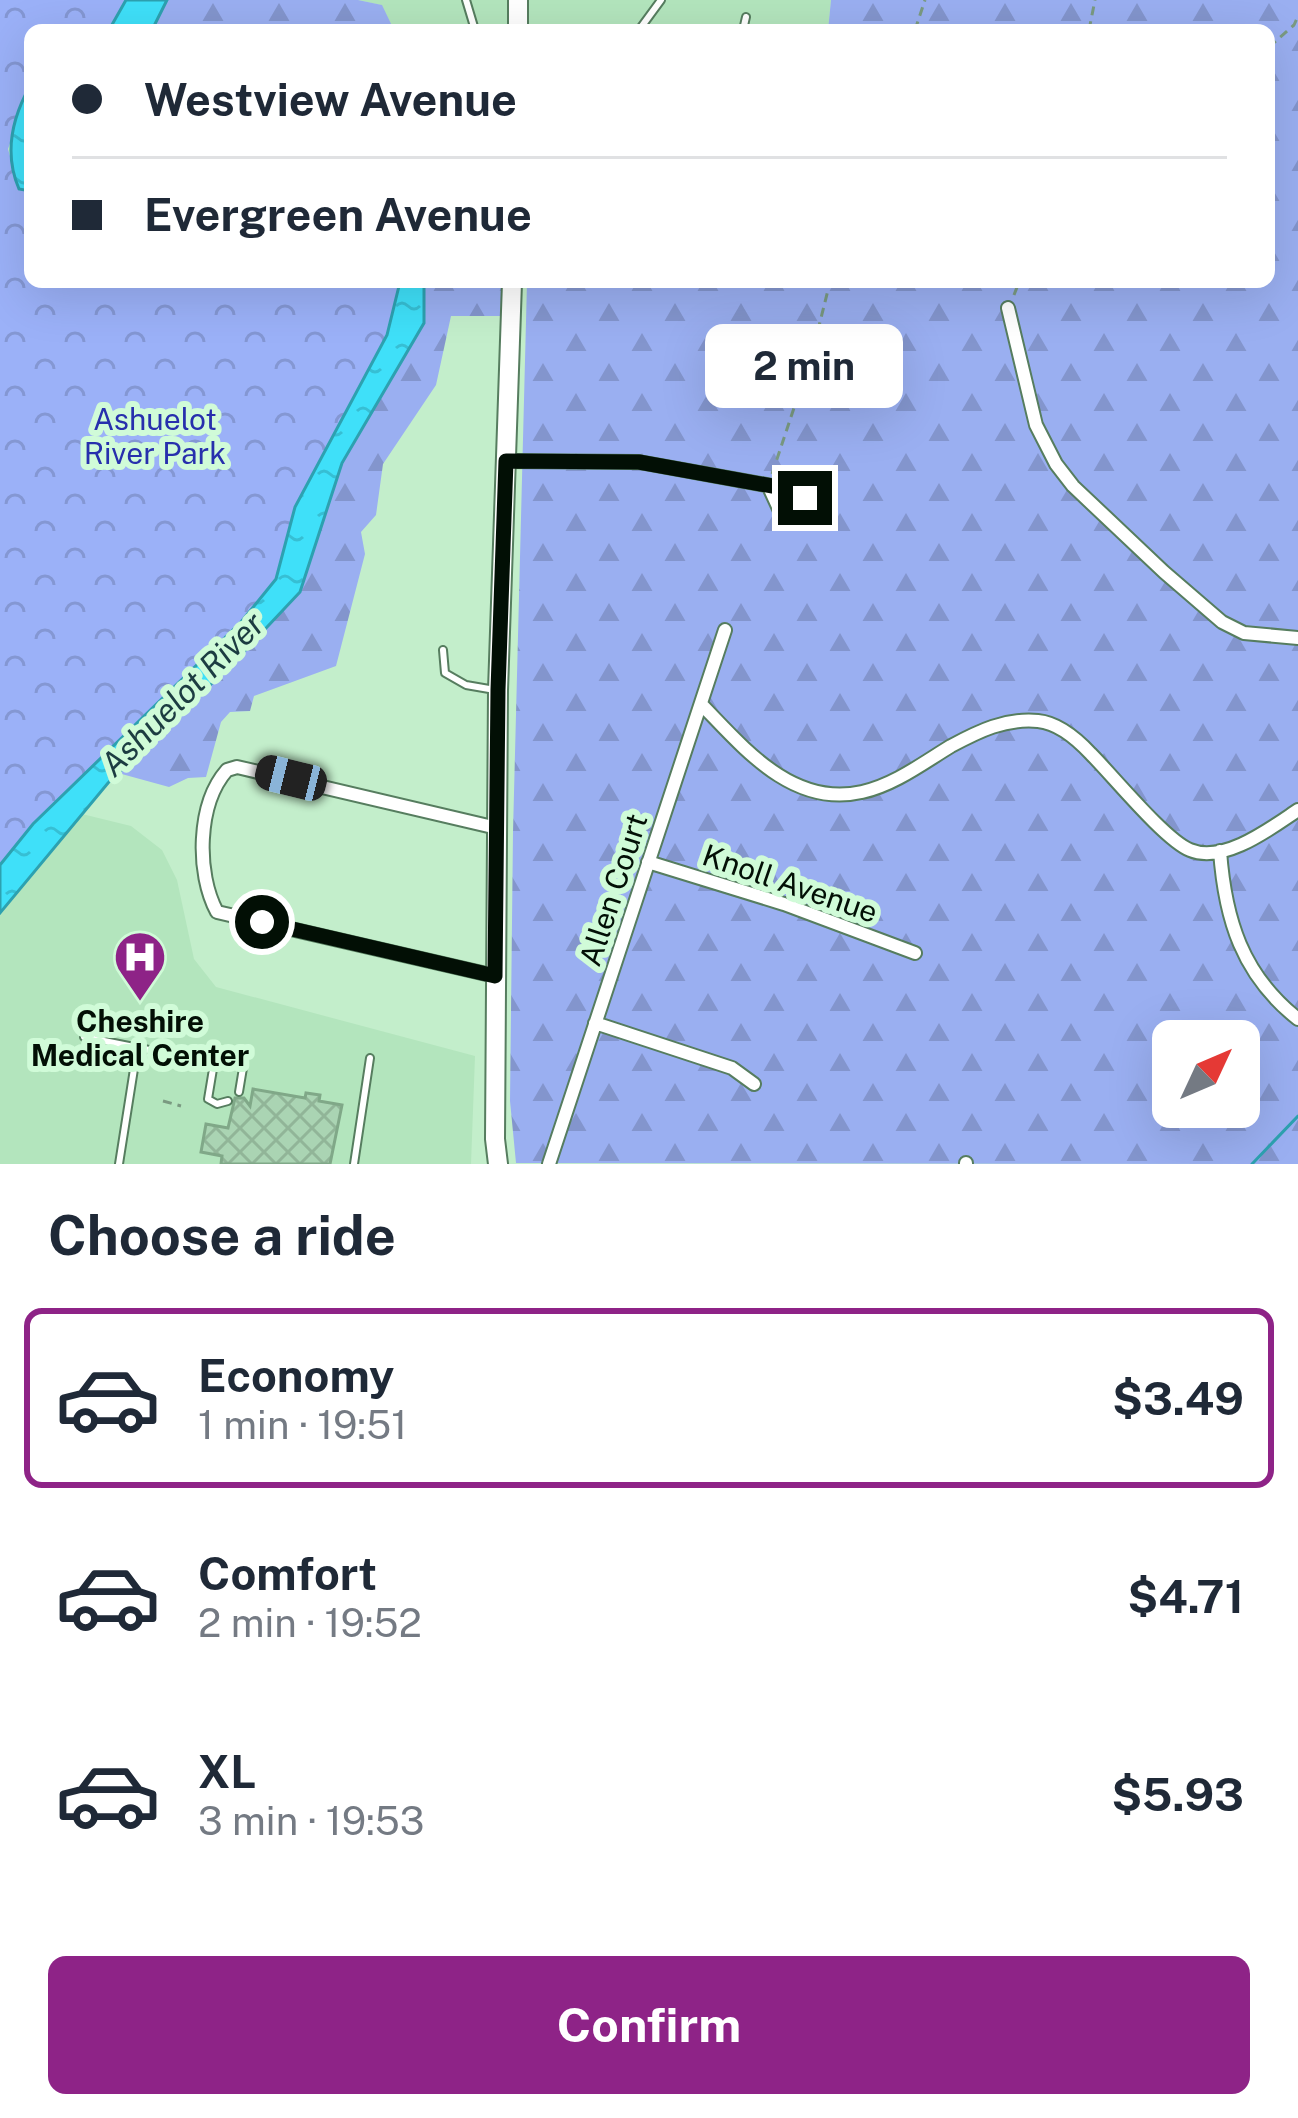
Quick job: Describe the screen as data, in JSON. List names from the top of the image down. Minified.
{"streets":{"street":["Knoll Avenue","Allen Court"]},"crossings":[["Knoll Avenue","Allen Court"]],"water":["Ashuelot River"],"parks":["Ashuelot River Park"],"places":{"hospital":["Cheshire Medical Center"]},"north":"top right","page":{"banner":["Westview Avenue","Evergreen Avenue"],"bubble":"2 min","heading":"Choose a ride","list":[{"name":"Economy","note":"1 min · 19:51","value":"$3.49"},{"name":"Comfort","note":"2 min · 19:52","value":"$4.71"},{"name":"XL","note":"3 min · 19:53","value":"$5.93"}],"buttons":"Confirm"}}
